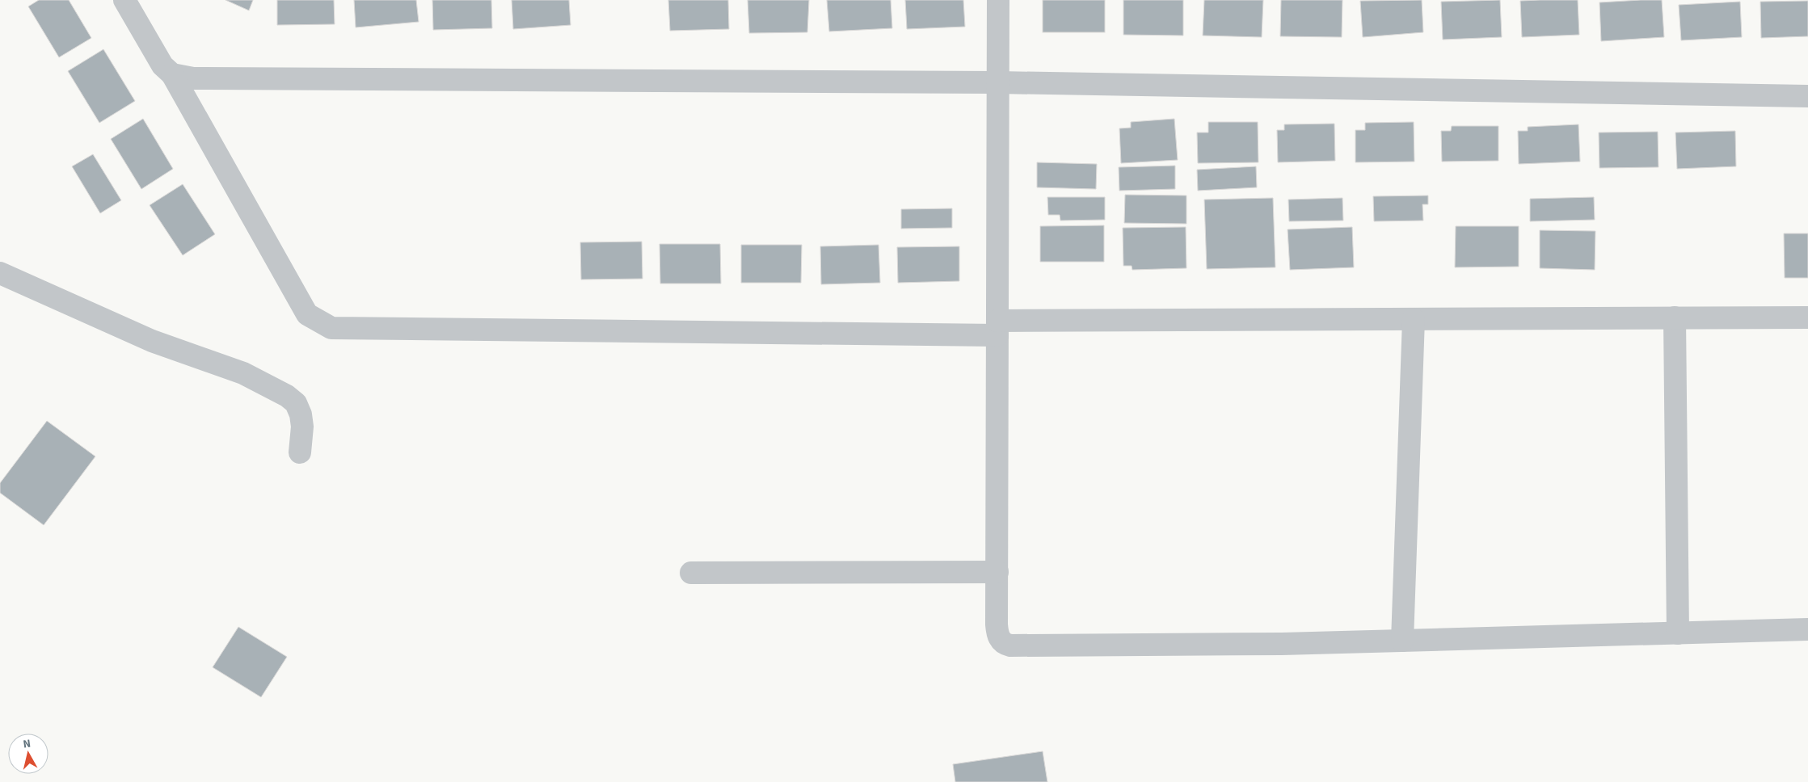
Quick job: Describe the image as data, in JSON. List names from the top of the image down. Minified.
{"north":"top"}
